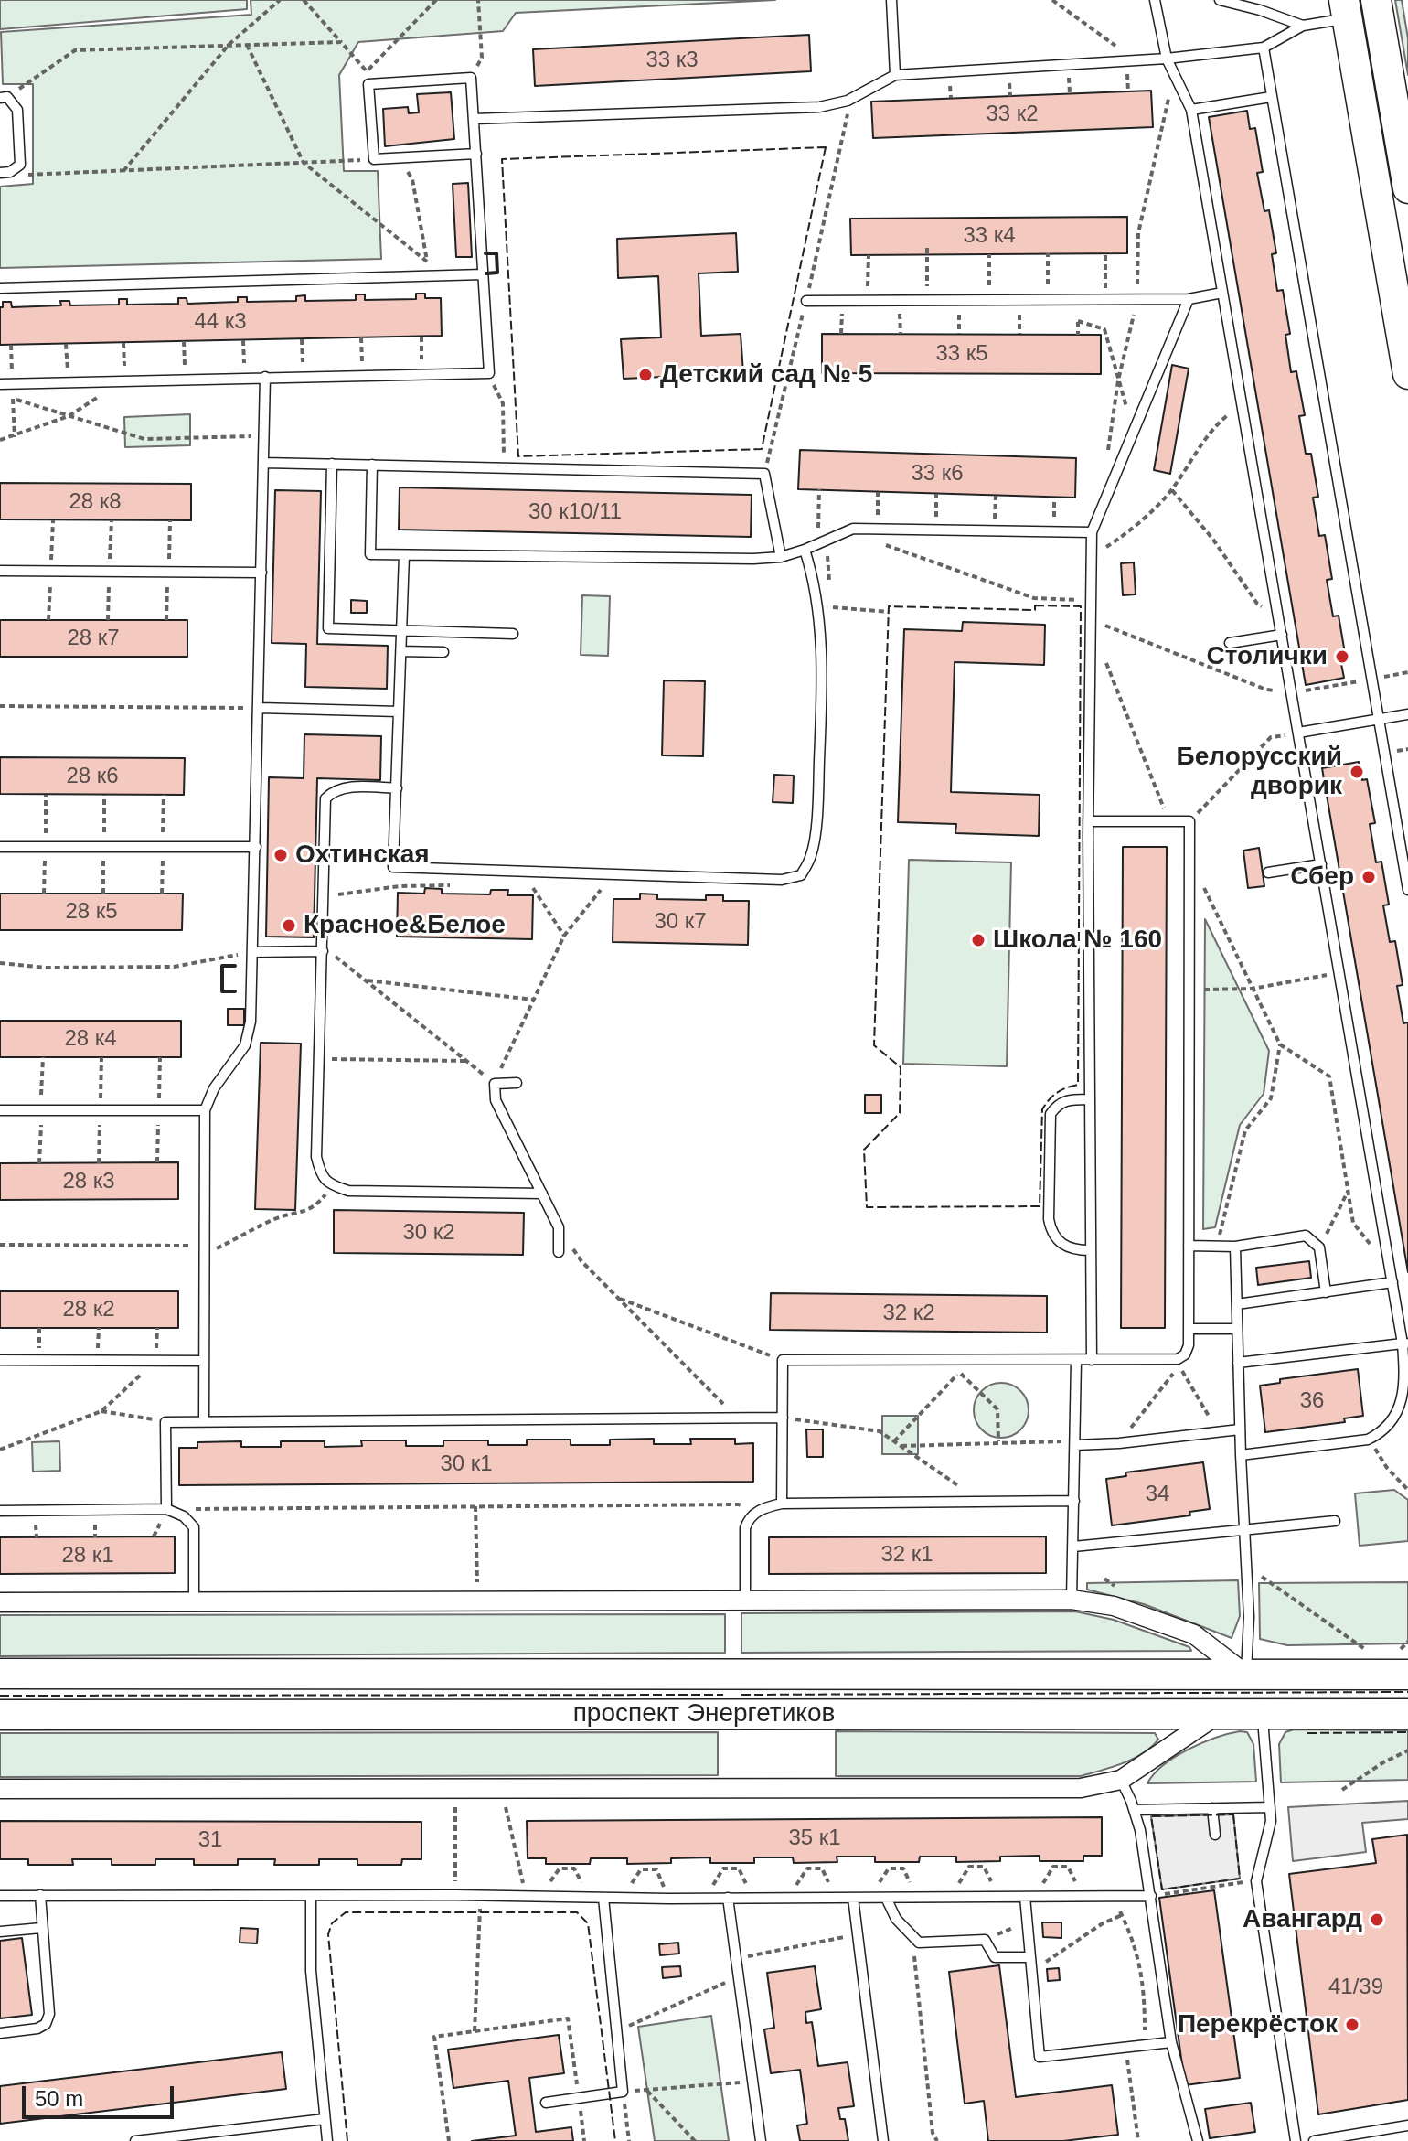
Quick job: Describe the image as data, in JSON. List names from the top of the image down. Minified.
{"streets":{"main road":["проспект Энергетиков"]},"places":["Детский сад № 5","Столички","Белорусский дворик","Охтинская","Сбер","Красное&Белое","Школа № 160","Авангард","Перекрёсток"],"house_numbers":["33 к3","33 к2","33 к4","44 к3","33 к5","33 к6","28 к8","30 к10/11","28 к7","28 к6","28 к5","30 к7","28 к4","28 к3","30 к2","28 к2","32 к2","36","30 к1","34","32 к1","28 к1","35 к1","31","41/39"],"scale_bar":"50 m"}
